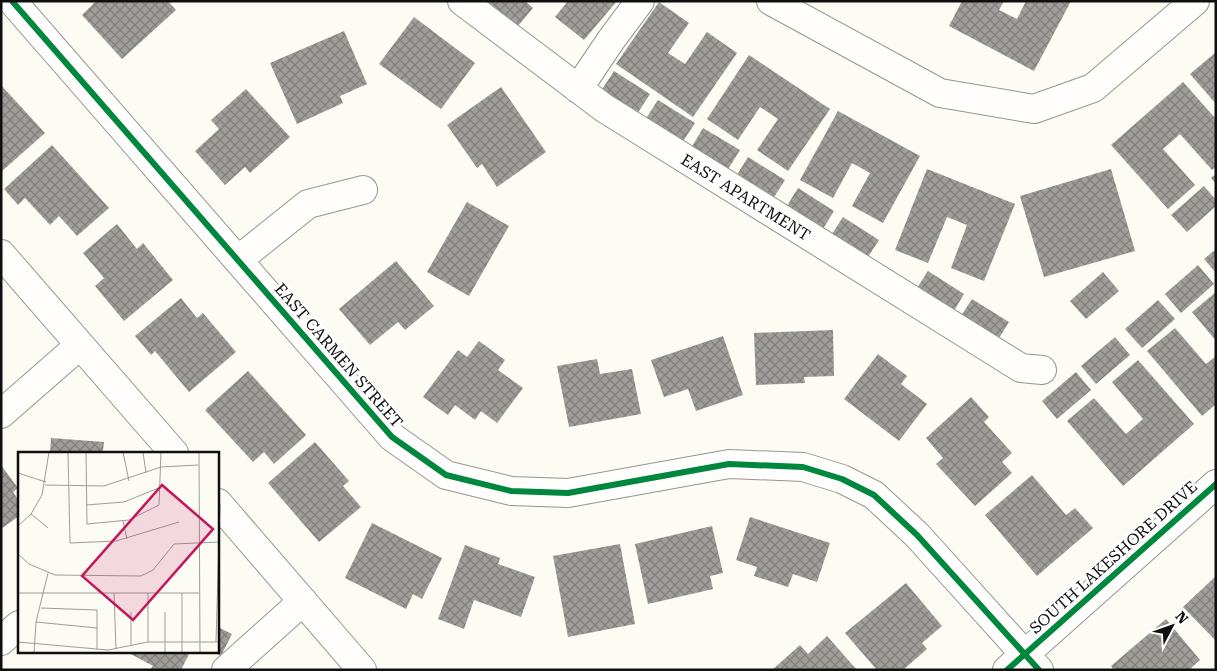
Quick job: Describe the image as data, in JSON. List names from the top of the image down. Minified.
{"streets":{"street":["EAST APARTMENT","EAST CARMEN STREET","SOUTH LAKESHORE DRIVE"]},"crossings":[["EAST CARMEN STREET","SOUTH LAKESHORE DRIVE"]],"north":"top right"}
